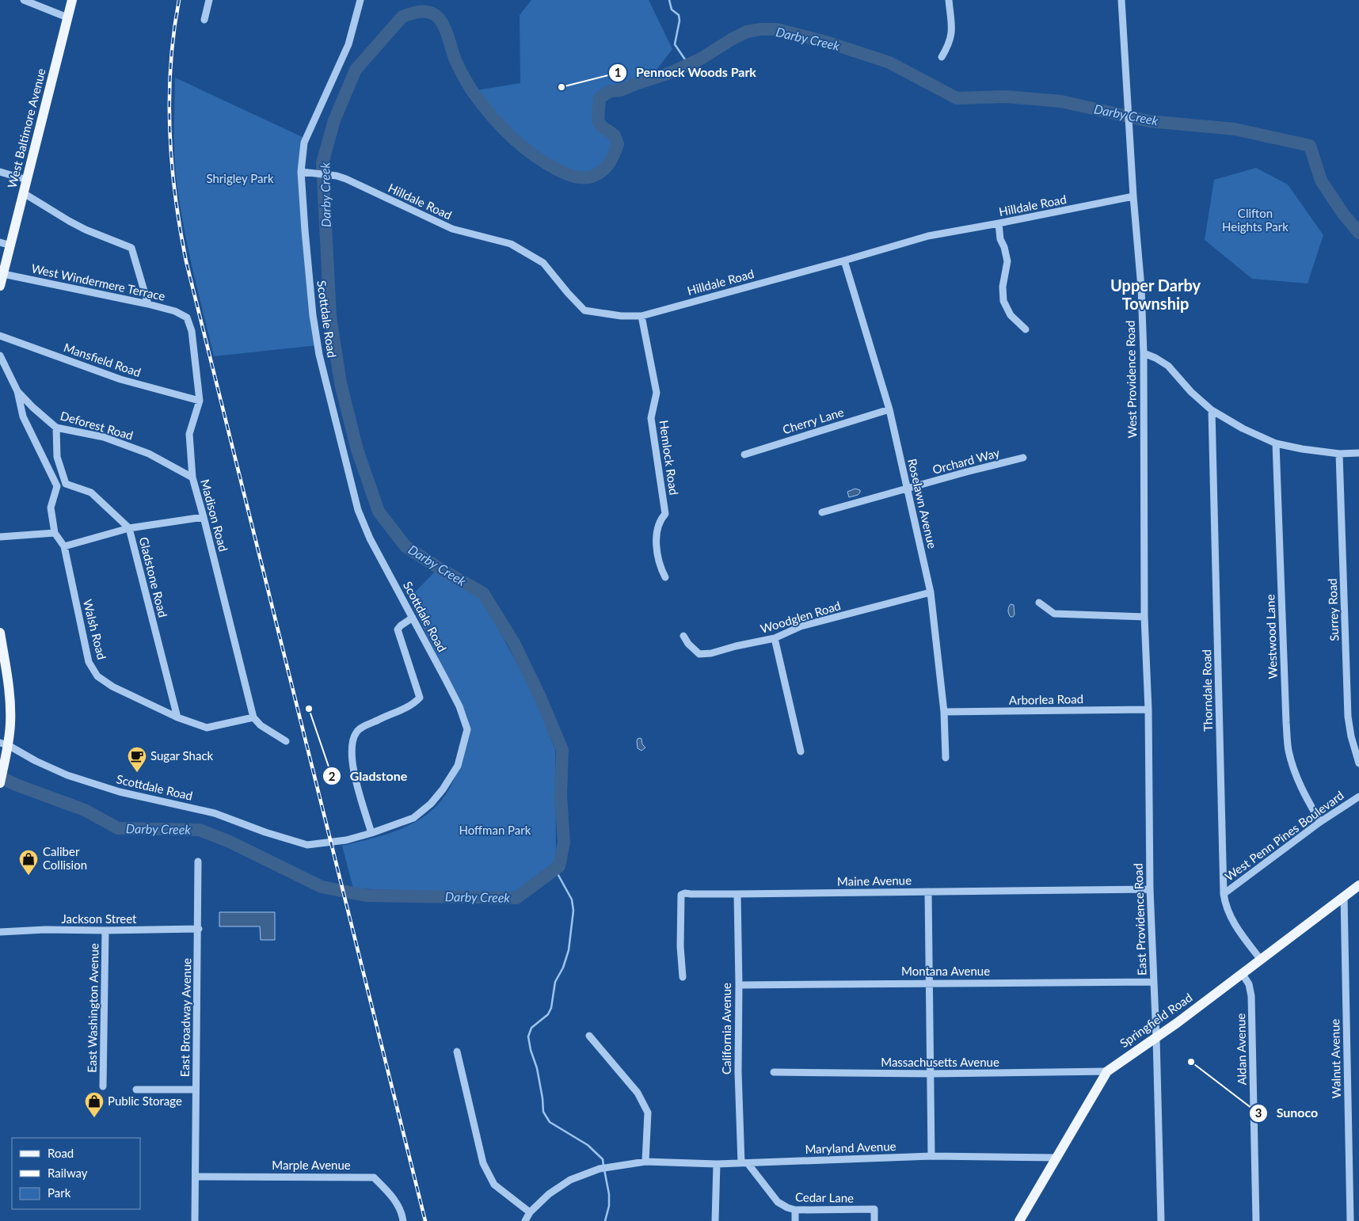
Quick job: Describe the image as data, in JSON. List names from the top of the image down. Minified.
{"streets":{"main road":["West Baltimore Avenue","Springfield Road"],"street":["Hilldale Road","West Windermere Terrace","Scottdale Road","Mansfield Road","West Providence Road","Cherry Lane","Deforest Road","Hemlock Road","Orchard Way","Roselawn Avenue","Madison Road","Gladstone Road","Surrey Road","Woodglen Road","Walsh Road","Westwood Lane","Thorndale Road","Arborlea Road","West Penn Pines Boulevard","Maine Avenue","Jackson Street","East Providence Road","Montana Avenue","East Washington Avenue","East Broadway Avenue","California Avenue","Aldan Avenue","Walnut Avenue","Massachusetts Avenue","Maryland Avenue","Marple Avenue","Cedar Lane"]},"crossings":[["West Baltimore Avenue","West Windermere Terrace"],["Hilldale Road","Scottdale Road"],["Hilldale Road","West Providence Road"],["Hilldale Road","Hemlock Road"],["Hilldale Road","Roselawn Avenue"],["West Windermere Terrace","Madison Road"],["Mansfield Road","Madison Road"],["West Providence Road","East Providence Road"],["Cherry Lane","Roselawn Avenue"],["Deforest Road","Madison Road"],["Orchard Way","Roselawn Avenue"],["Roselawn Avenue","Woodglen Road"],["Roselawn Avenue","Arborlea Road"],["Madison Road","Walsh Road"],["Gladstone Road","Walsh Road"],["Westwood Lane","West Penn Pines Boulevard"],["Thorndale Road","West Penn Pines Boulevard"],["Thorndale Road","Springfield Road"],["Arborlea Road","East Providence Road"],["Maine Avenue","East Providence Road"],["Maine Avenue","California Avenue"],["Jackson Street","East Washington Avenue"],["Jackson Street","East Broadway Avenue"],["East Providence Road","Montana Avenue"],["East Providence Road","Springfield Road"],["Montana Avenue","California Avenue"],["East Broadway Avenue","Marple Avenue"],["Springfield Road","Aldan Avenue"],["Springfield Road","Walnut Avenue"],["Springfield Road","Massachusetts Avenue"],["Springfield Road","Maryland Avenue"],["California Avenue","Maryland Avenue"],["California Avenue","Cedar Lane"],["Maryland Avenue","Cedar Lane"]],"districts":["Upper Darby Township"],"water":["Darby Creek"],"parks":["Shrigley Park","Clifton Heights Park","Hoffman Park"],"places":{"other":["Pennock Woods Park","Gladstone","Sunoco"],"cafe":["Sugar Shack"],"shop":["Caliber Collision","Public Storage"]},"legend":["Road","Railway","Park"]}
